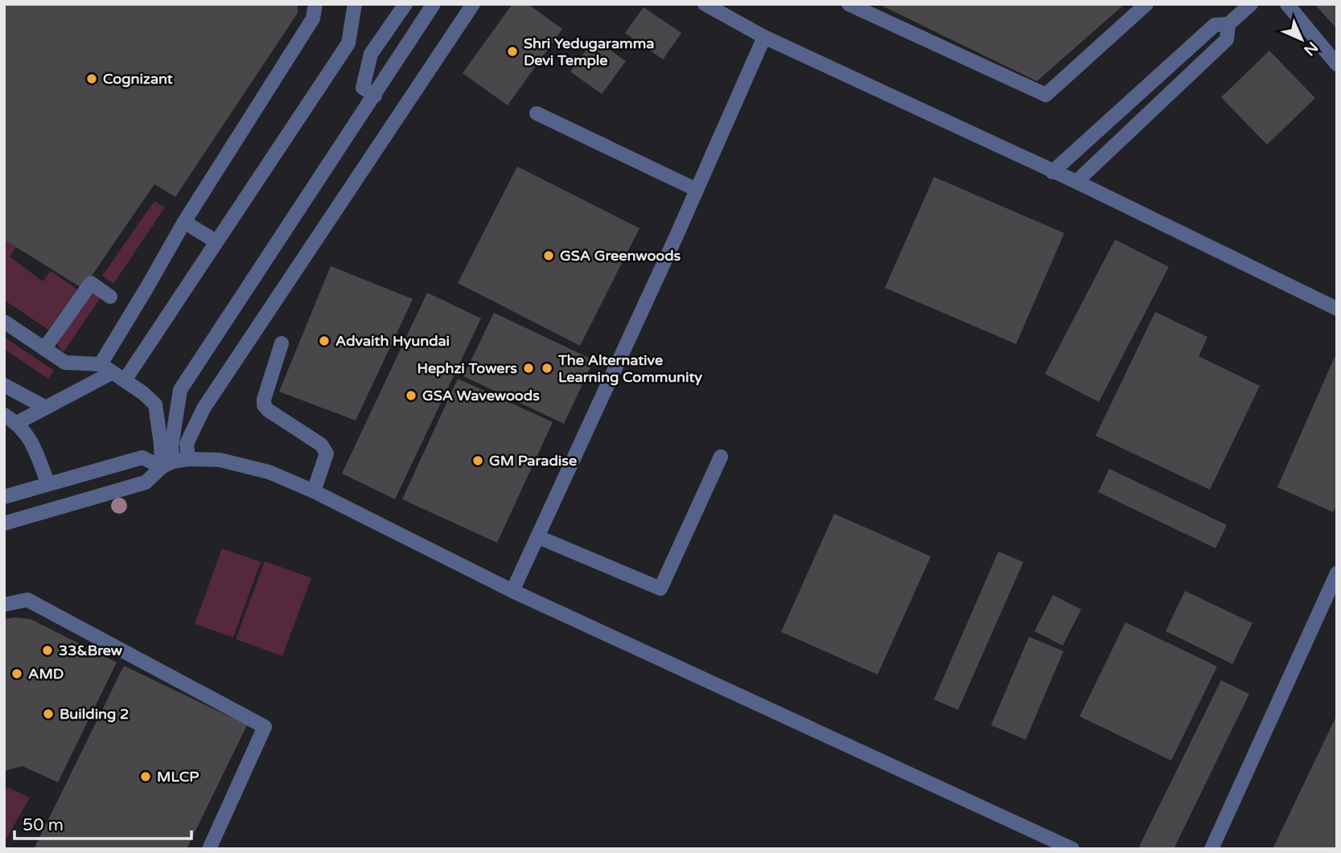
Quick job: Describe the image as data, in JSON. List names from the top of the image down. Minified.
{"places":["Shri Yedugaramma Devi Temple","Cognizant","GSA Greenwoods","Advaith Hyundai","Hephzi Towers","The Alternative Learning Community","GSA Wavewoods","GM Paradise","33&Brew","AMD","Building 2","MLCP"],"scale_bar":"50 m","north":"bottom right"}
